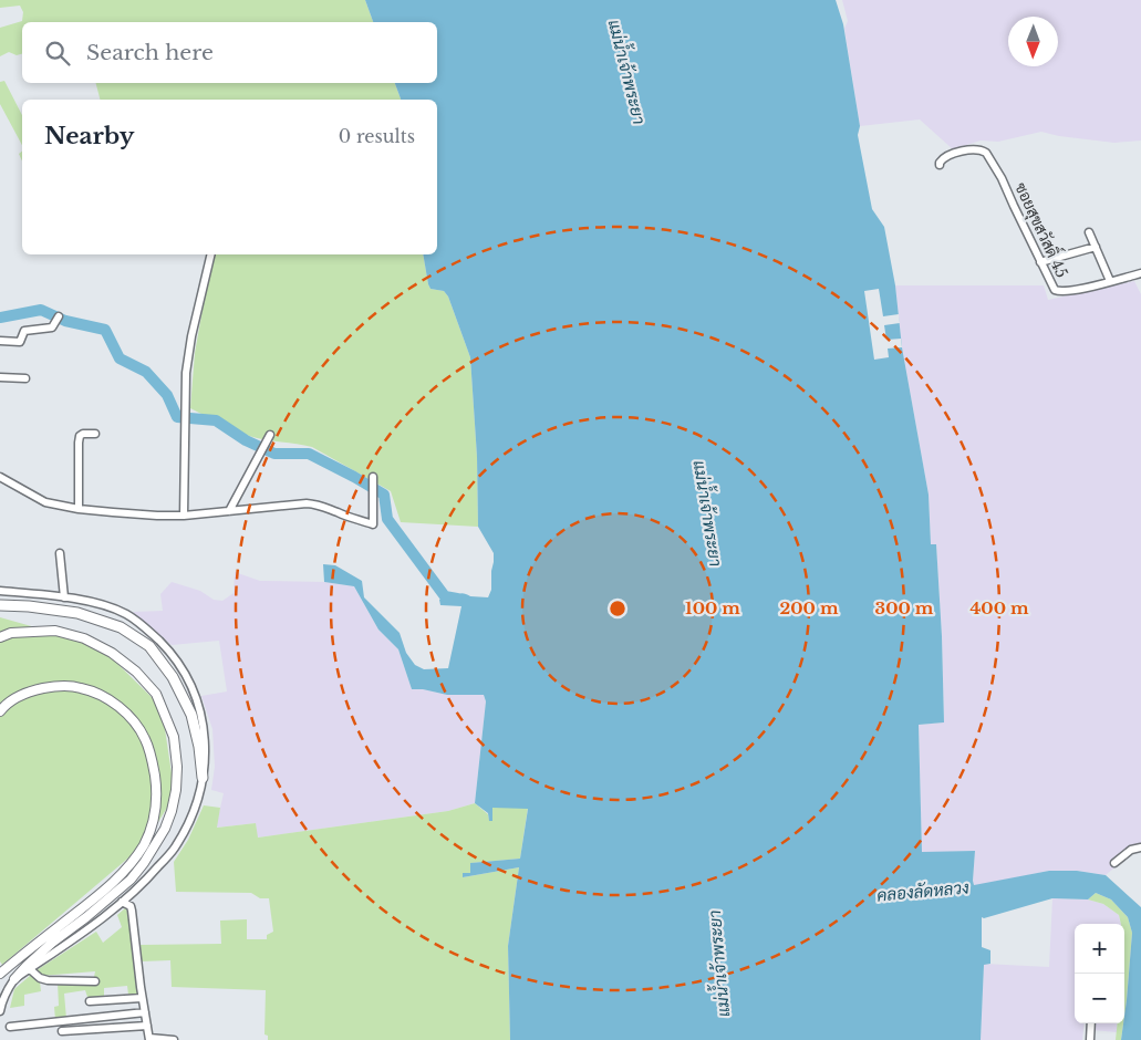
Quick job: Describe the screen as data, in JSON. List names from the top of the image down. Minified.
{"streets":{"street":["ซอยสุขสวัสดิ์ 45"]},"water":["แม่น้ำเจ้าพระยา","คลองลัดหลวง"],"north":"bottom","page":{"search":"Search here","heading":["Nearby","0 results"],"map_buttons":["+","−"]},"rings":["100 m","200 m","300 m","400 m"]}
